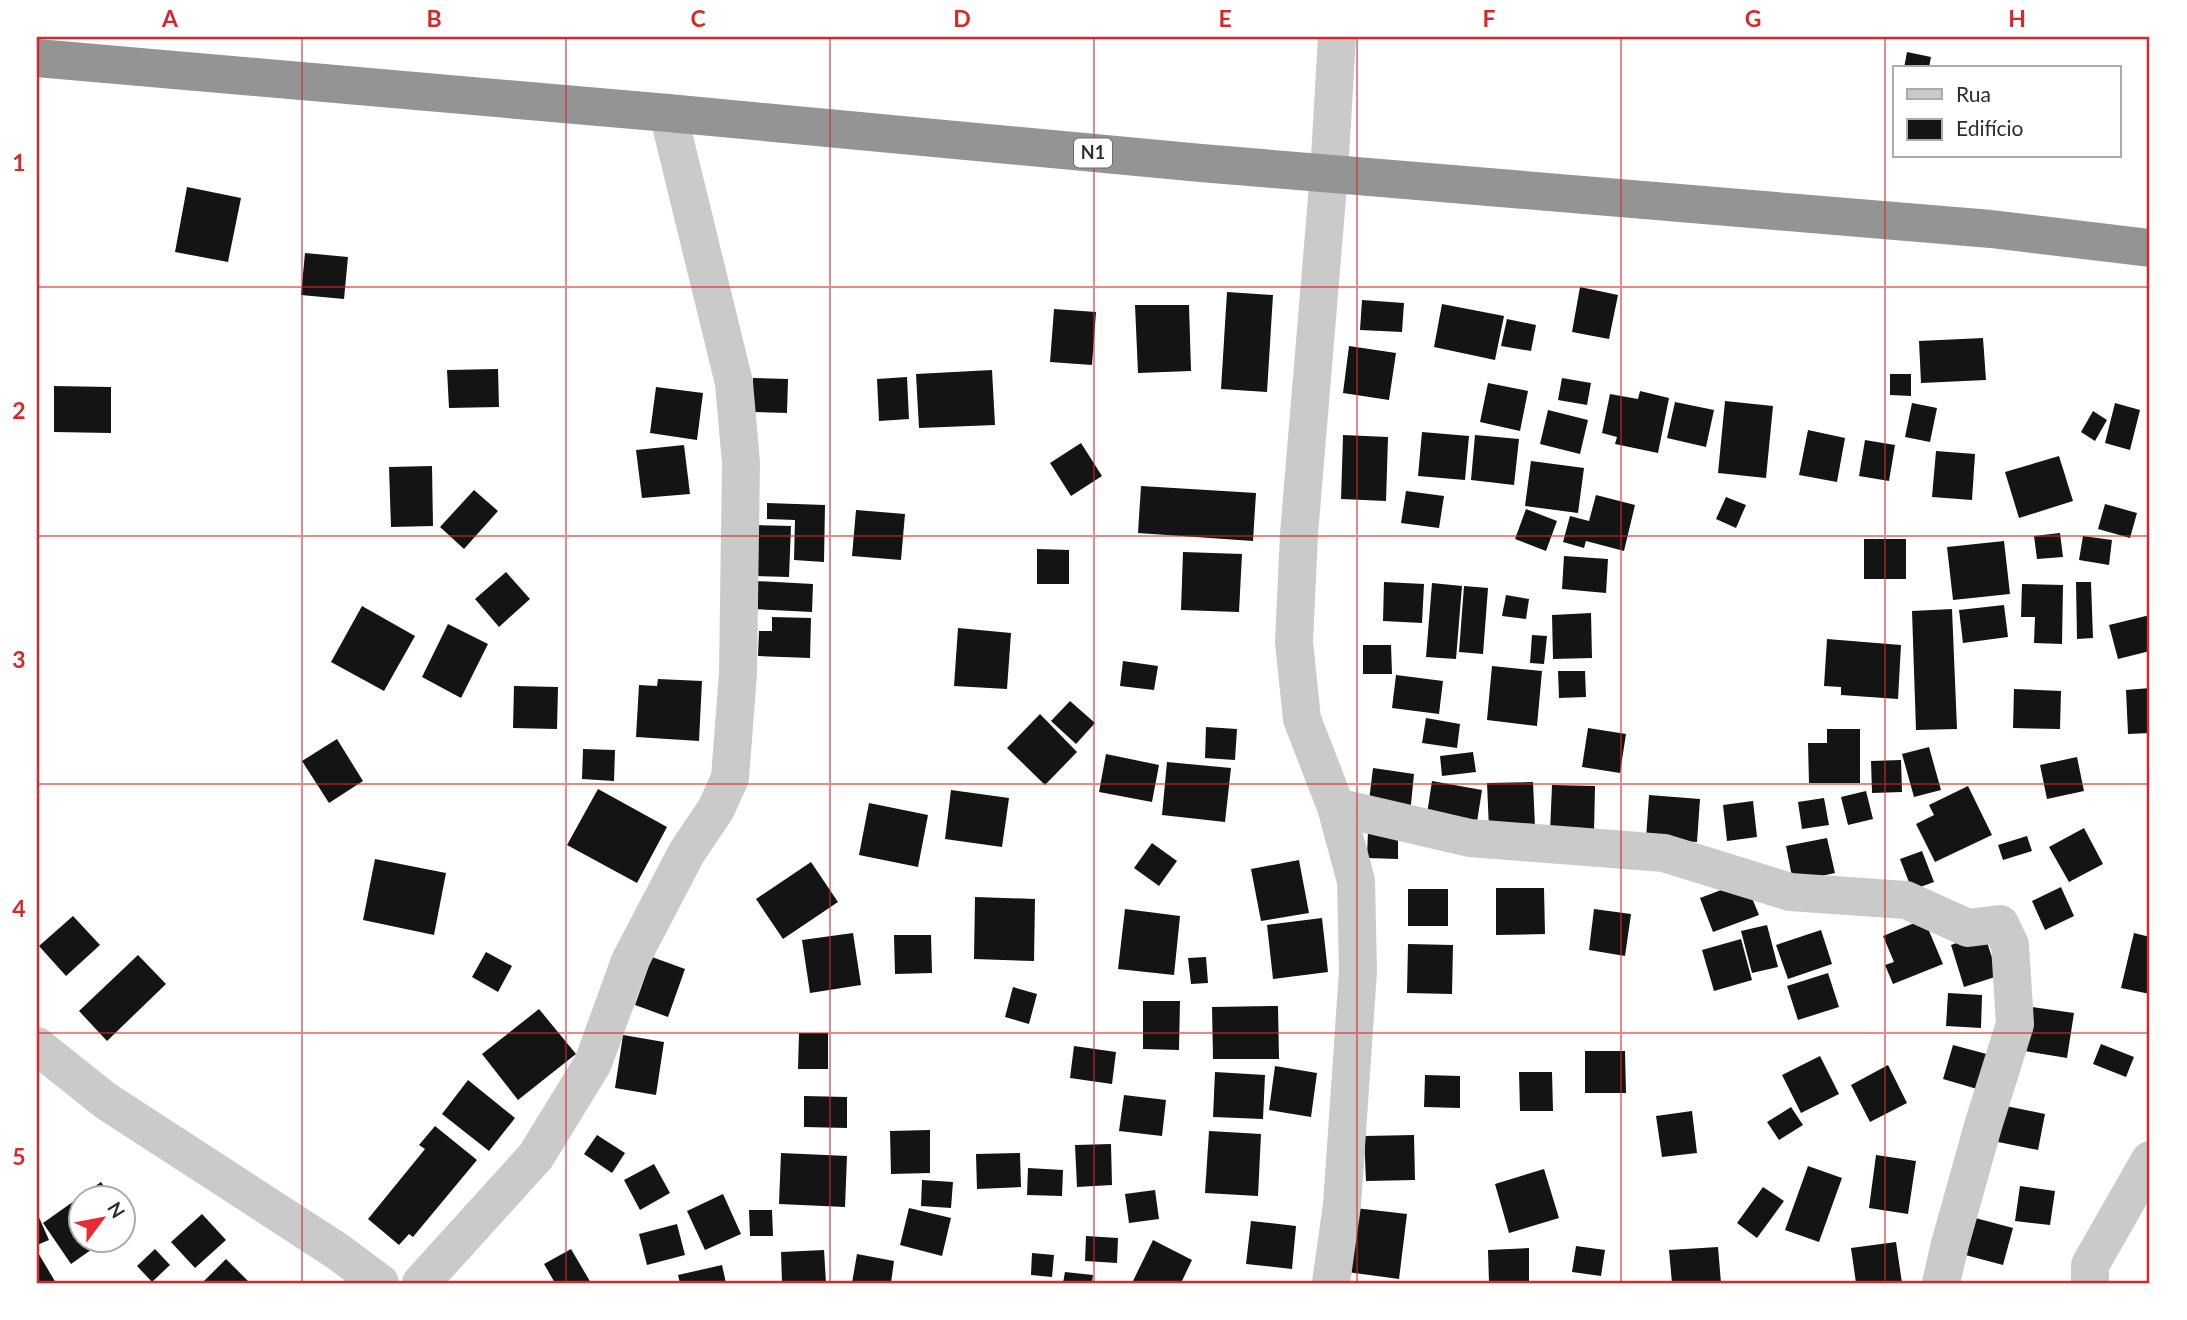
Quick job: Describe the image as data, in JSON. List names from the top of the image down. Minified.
{"streets":{"highway":["N1"]},"legend":["Rua","Edifício"],"north":"top right","grid":{"columns":["A","B","C","D","E","F","G","H"],"rows":["1","2","3","4","5"]}}
